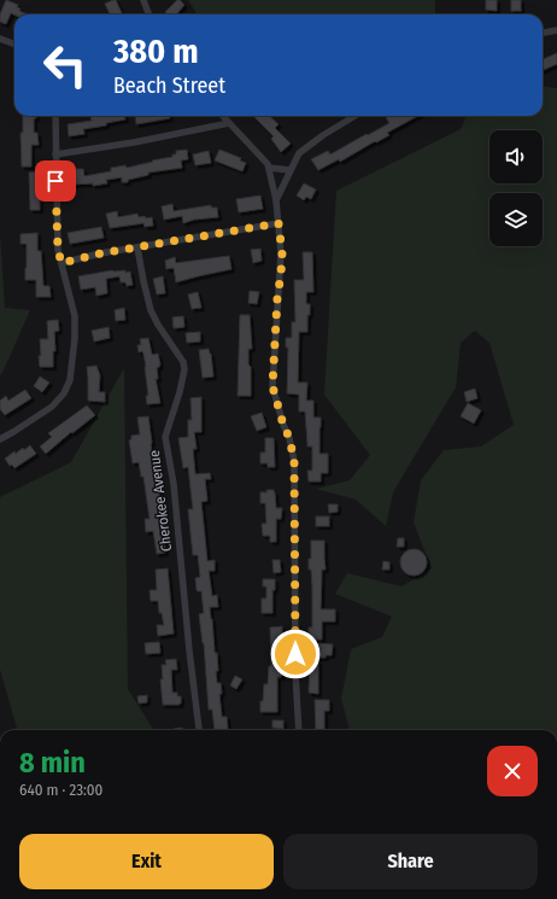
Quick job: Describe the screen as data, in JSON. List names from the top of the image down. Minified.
{"streets":{"street":["Cherokee Avenue"]},"page":{"turn":["380 m","Beach Street"],"heading":["8 min","640 m · 23:00"],"buttons":["Exit","Share"]}}
